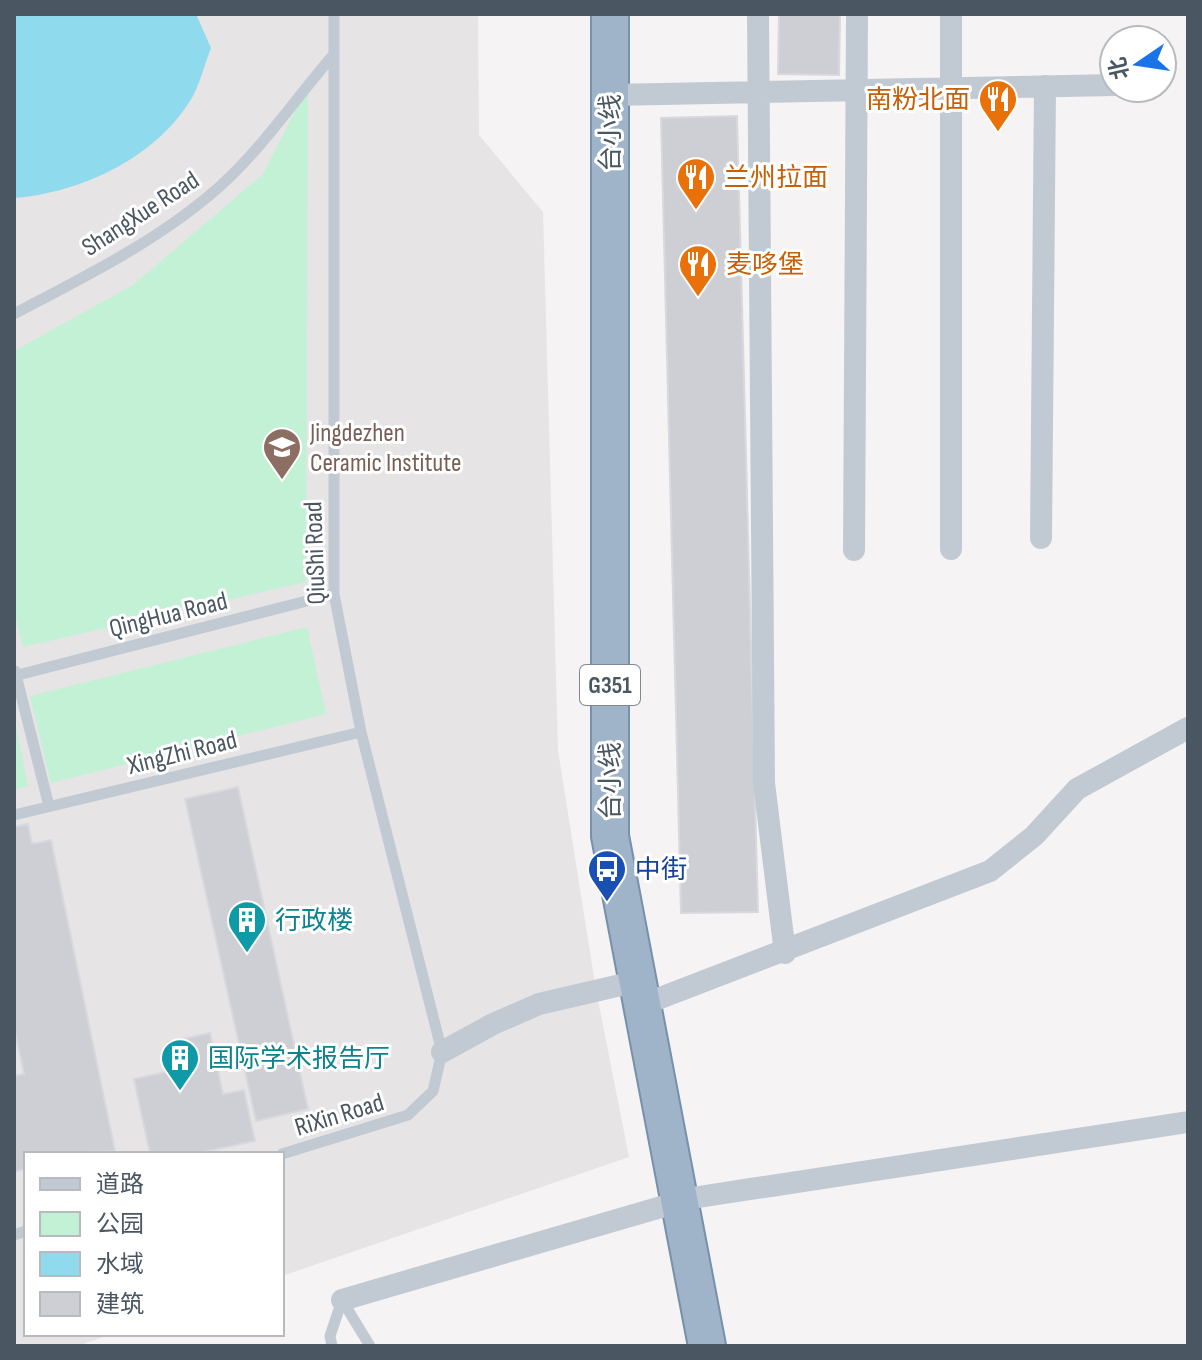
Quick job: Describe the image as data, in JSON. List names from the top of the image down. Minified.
{"streets":{"highway":["台小线","G351"],"lane":["ShangXue Road","QiuShi Road","QingHua Road","XingZhi Road","RiXin Road"]},"crossings":[["ShangXue Road","QiuShi Road"],["QiuShi Road","QingHua Road"],["QiuShi Road","XingZhi Road"],["QiuShi Road","RiXin Road"]],"places":{"restaurant":["南粉北面","兰州拉面","麦哆堡"],"school or university":["Jingdezhen Ceramic Institute"],"bus stop":["中街"],"building":["行政楼","国际学术报告厅"]},"legend":["道路","公园","水域","建筑"],"north":"left"}
